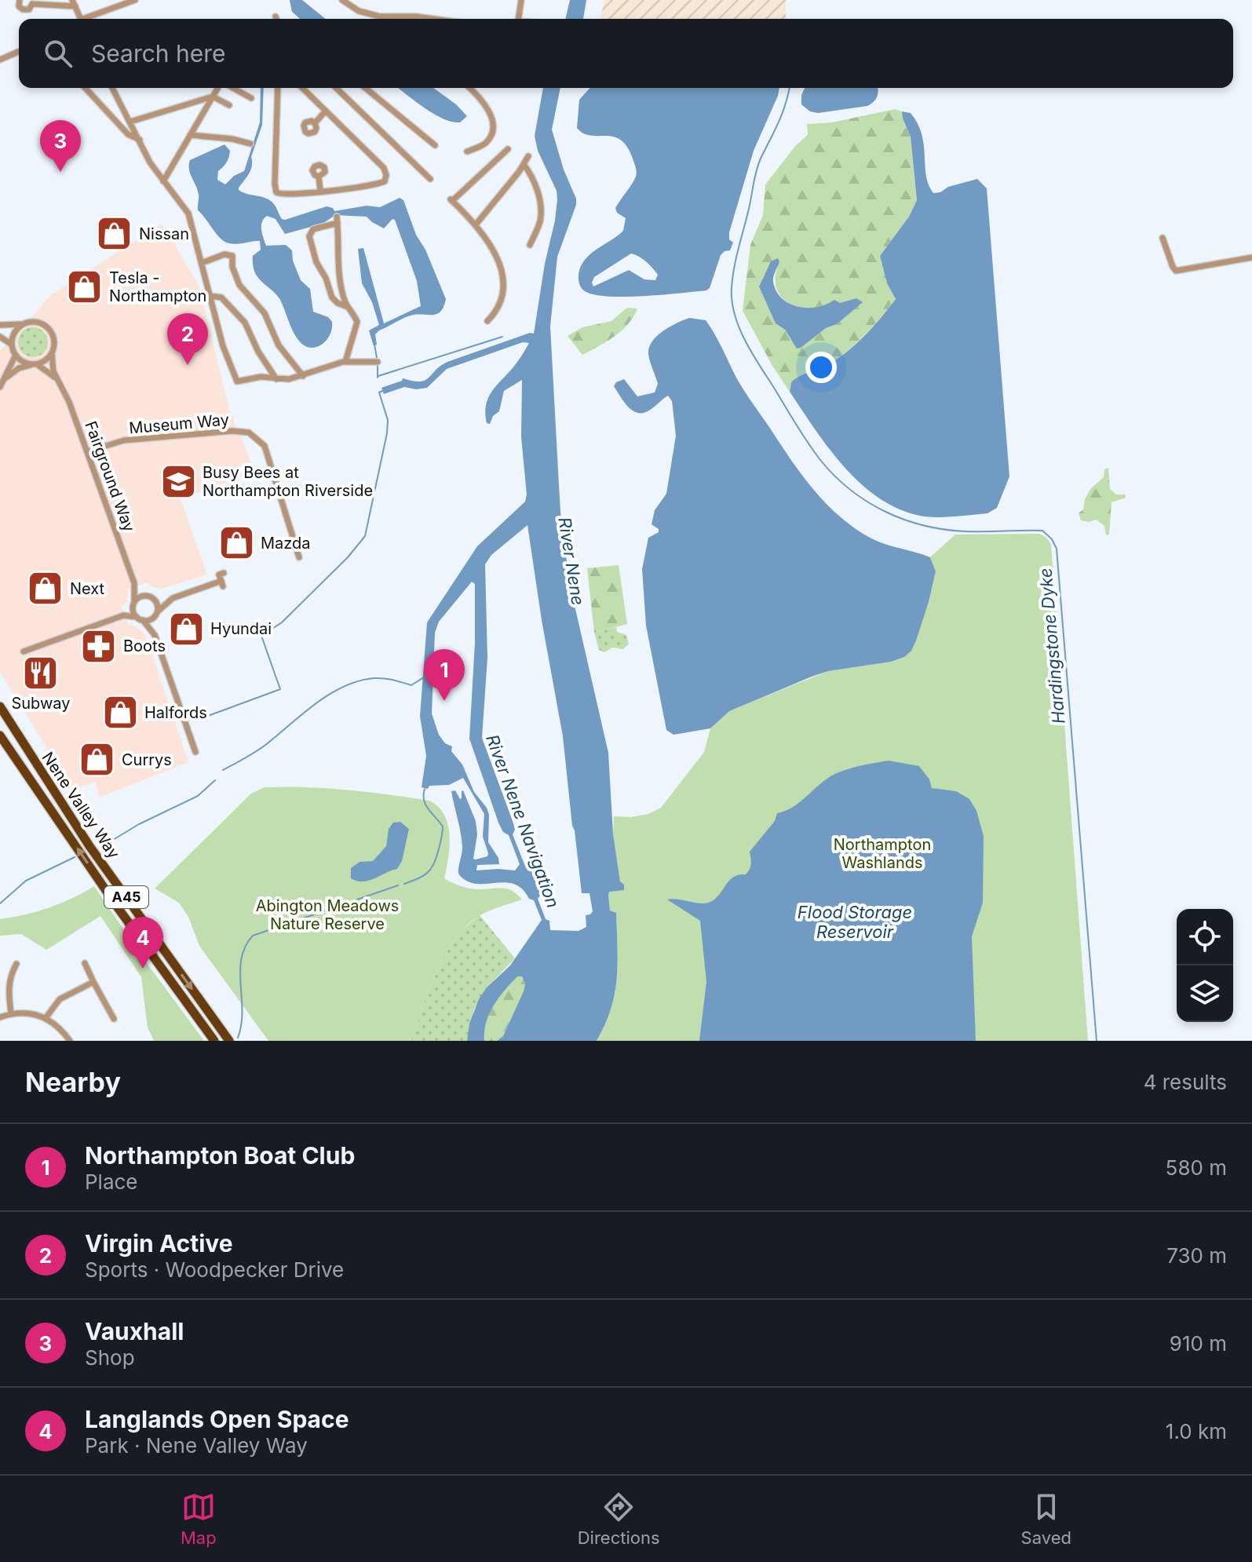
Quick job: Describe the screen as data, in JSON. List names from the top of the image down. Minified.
{"streets":{"highway":["Nene Valley Way","A45"],"street":["Museum Way","Fairground Way"]},"crossings":[["Museum Way","Fairground Way"]],"water":["River Nene","Hardingstone Dyke","River Nene Navigation","Flood Storage Reservoir"],"parks":["Northampton Washlands","Abington Meadows Nature Reserve"],"places":{"shop":["Nissan","Tesla - Northampton","Mazda","Next","Hyundai","Halfords","Currys"],"school or university":["Busy Bees at Northampton Riverside"],"pharmacy":["Boots"],"restaurant":["Subway"]},"page":{"search":"Search here","pins":["3","2","1","4"],"heading":["Nearby","4 results"],"list":[{"mark":"1","name":"Northampton Boat Club","note":"Place","value":"580 m"},{"mark":"2","name":"Virgin Active","note":"Sports · Woodpecker Drive","value":"730 m"},{"mark":"3","name":"Vauxhall","note":"Shop","value":"910 m"},{"mark":"4","name":"Langlands Open Space","note":"Park · Nene Valley Way","value":"1.0 km"}],"nav":["Map","Directions","Saved"]}}
